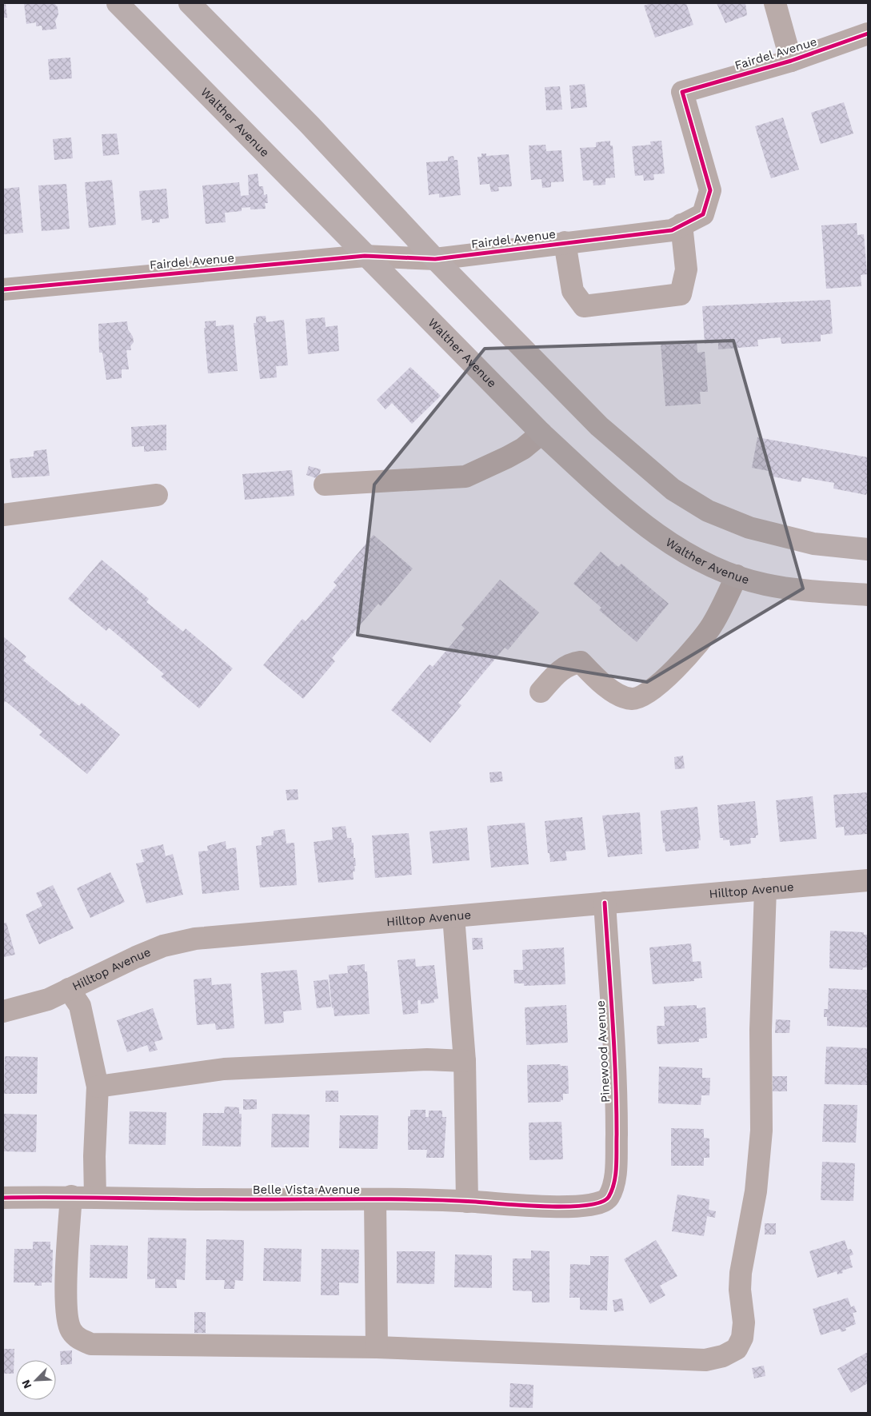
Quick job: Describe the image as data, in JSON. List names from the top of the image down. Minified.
{"streets":{"main road":["Walther Avenue"],"street":["Fairdel Avenue","Hilltop Avenue","Pinewood Avenue","Belle Vista Avenue"]},"crossings":[["Fairdel Avenue","Walther Avenue"],["Hilltop Avenue","Pinewood Avenue"],["Pinewood Avenue","Belle Vista Avenue"]],"north":"bottom left"}
